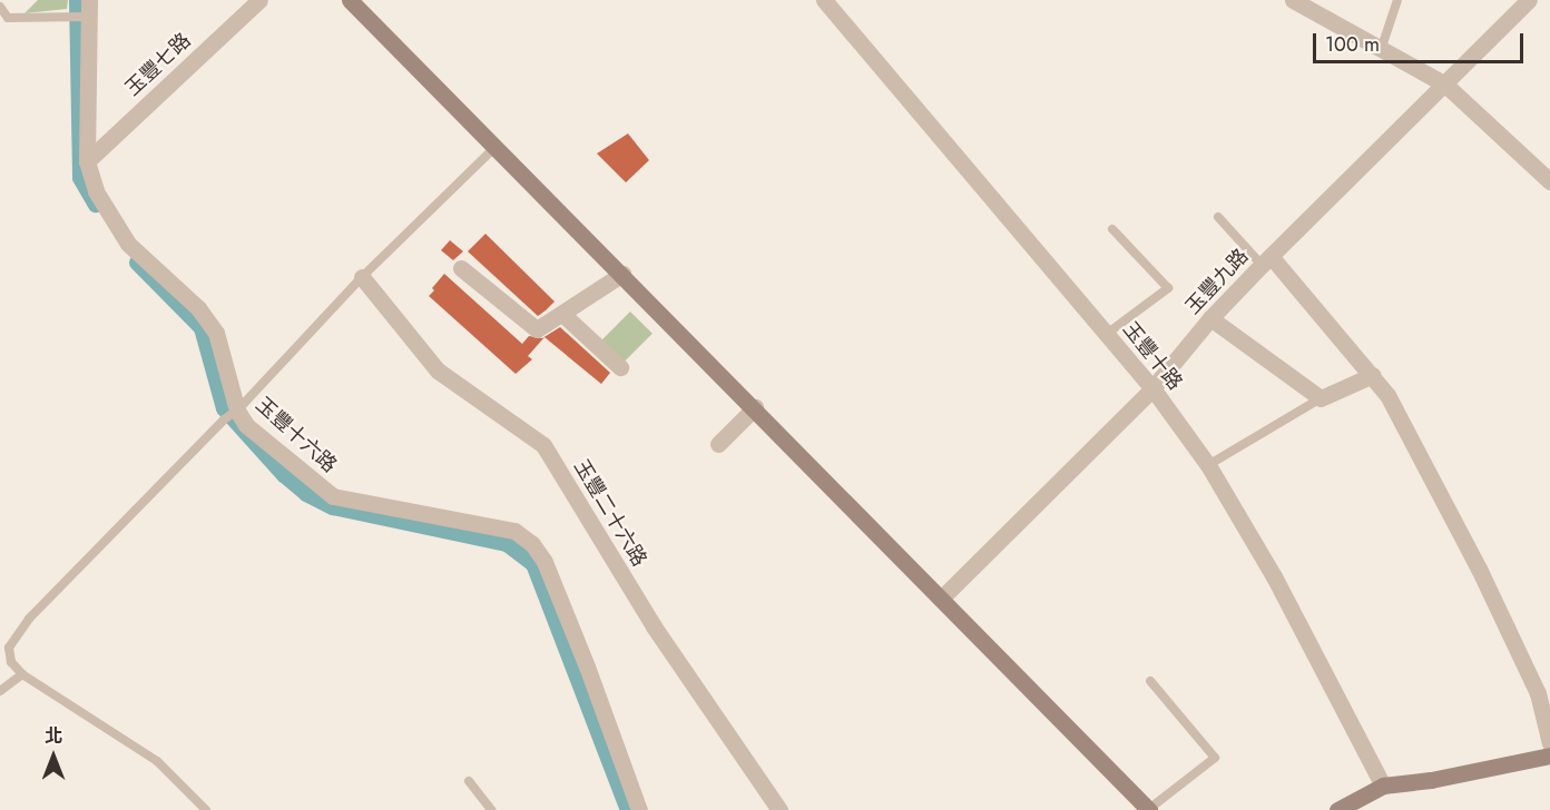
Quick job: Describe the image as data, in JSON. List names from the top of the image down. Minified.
{"streets":{"street":["玉豐七路","玉豐九路","玉豐十路","玉豐十六路","玉豐二十六路"]},"crossings":[["玉豐七路","玉豐十六路"],["玉豐九路","玉豐十路"]],"scale_bar":"100 m","north":"top"}
